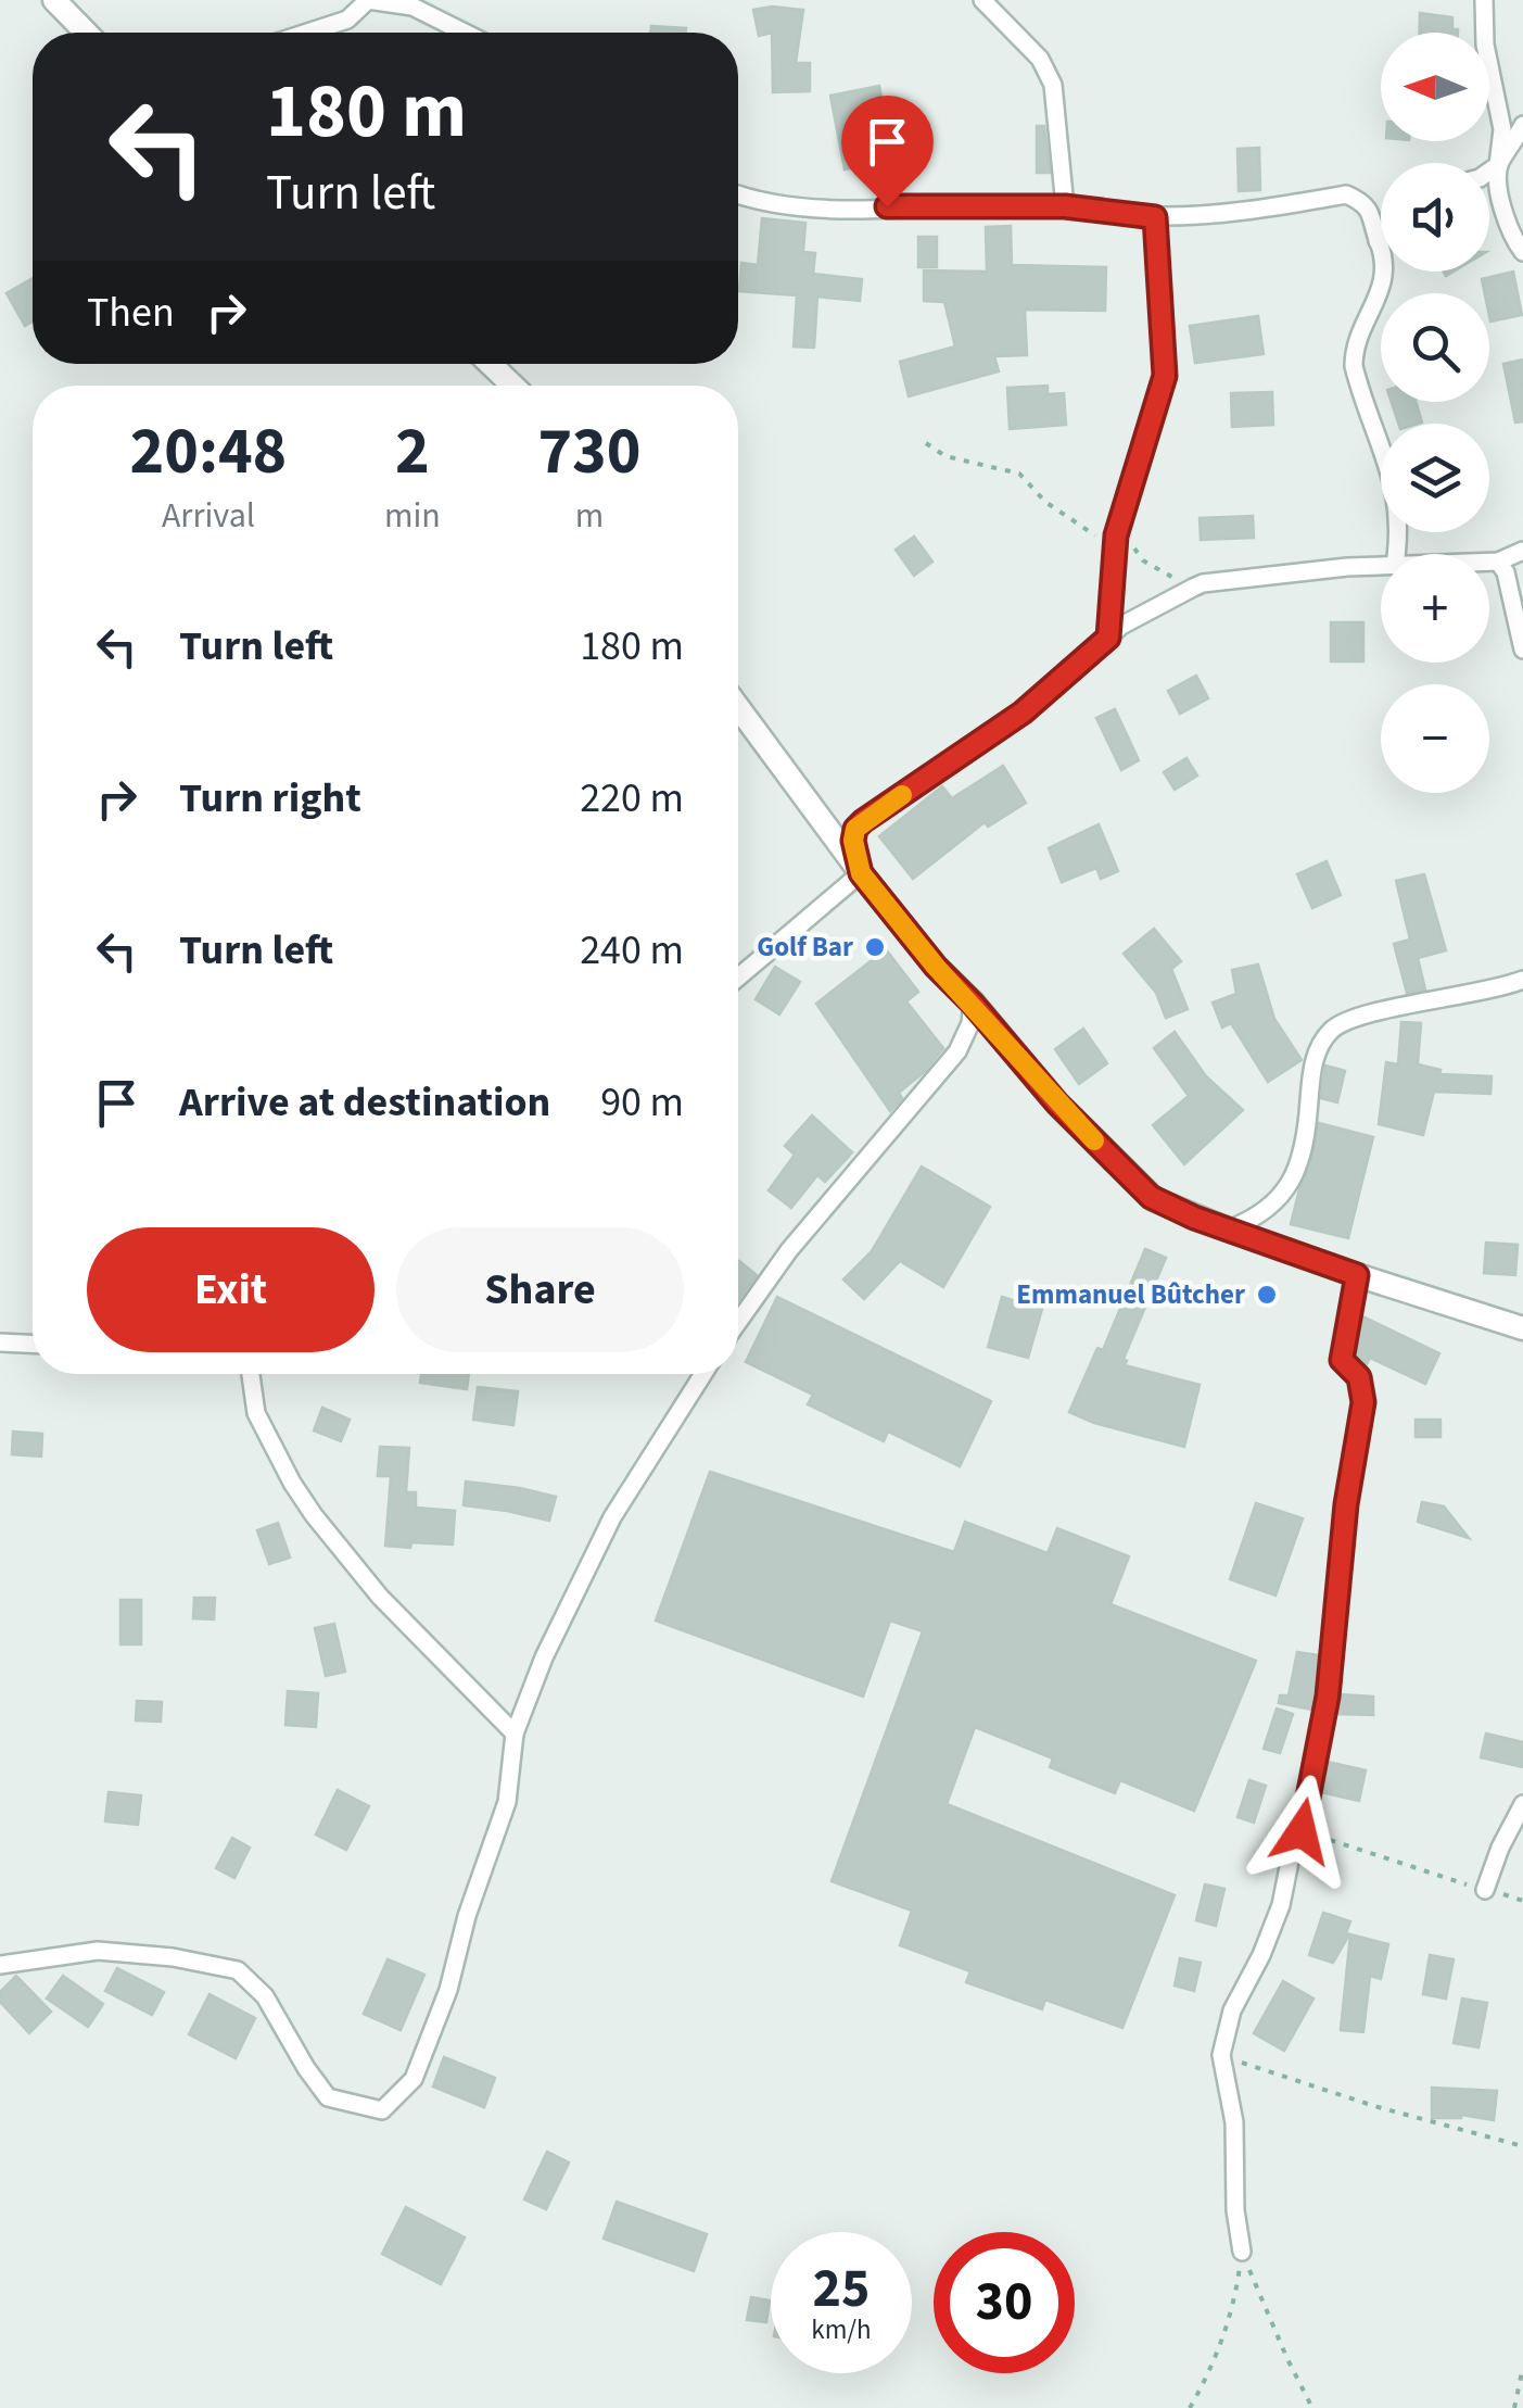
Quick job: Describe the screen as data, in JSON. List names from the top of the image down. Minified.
{"places":["Golf Bar","Emmanuel Bûtcher"],"north":"left","page":{"map_buttons":["+","−"],"turn":["180 m","Turn left"],"then":"Then","eta":["20:48","Arrival","2","min","730","m"],"list":[{"name":"Turn left","value":"180 m"},{"name":"Turn right","value":"220 m"},{"name":"Turn left","value":"240 m"},{"name":"Arrive at destination","value":"90 m"}],"buttons":["Exit","Share"],"speed":"25 km/h","limit":"30"}}
